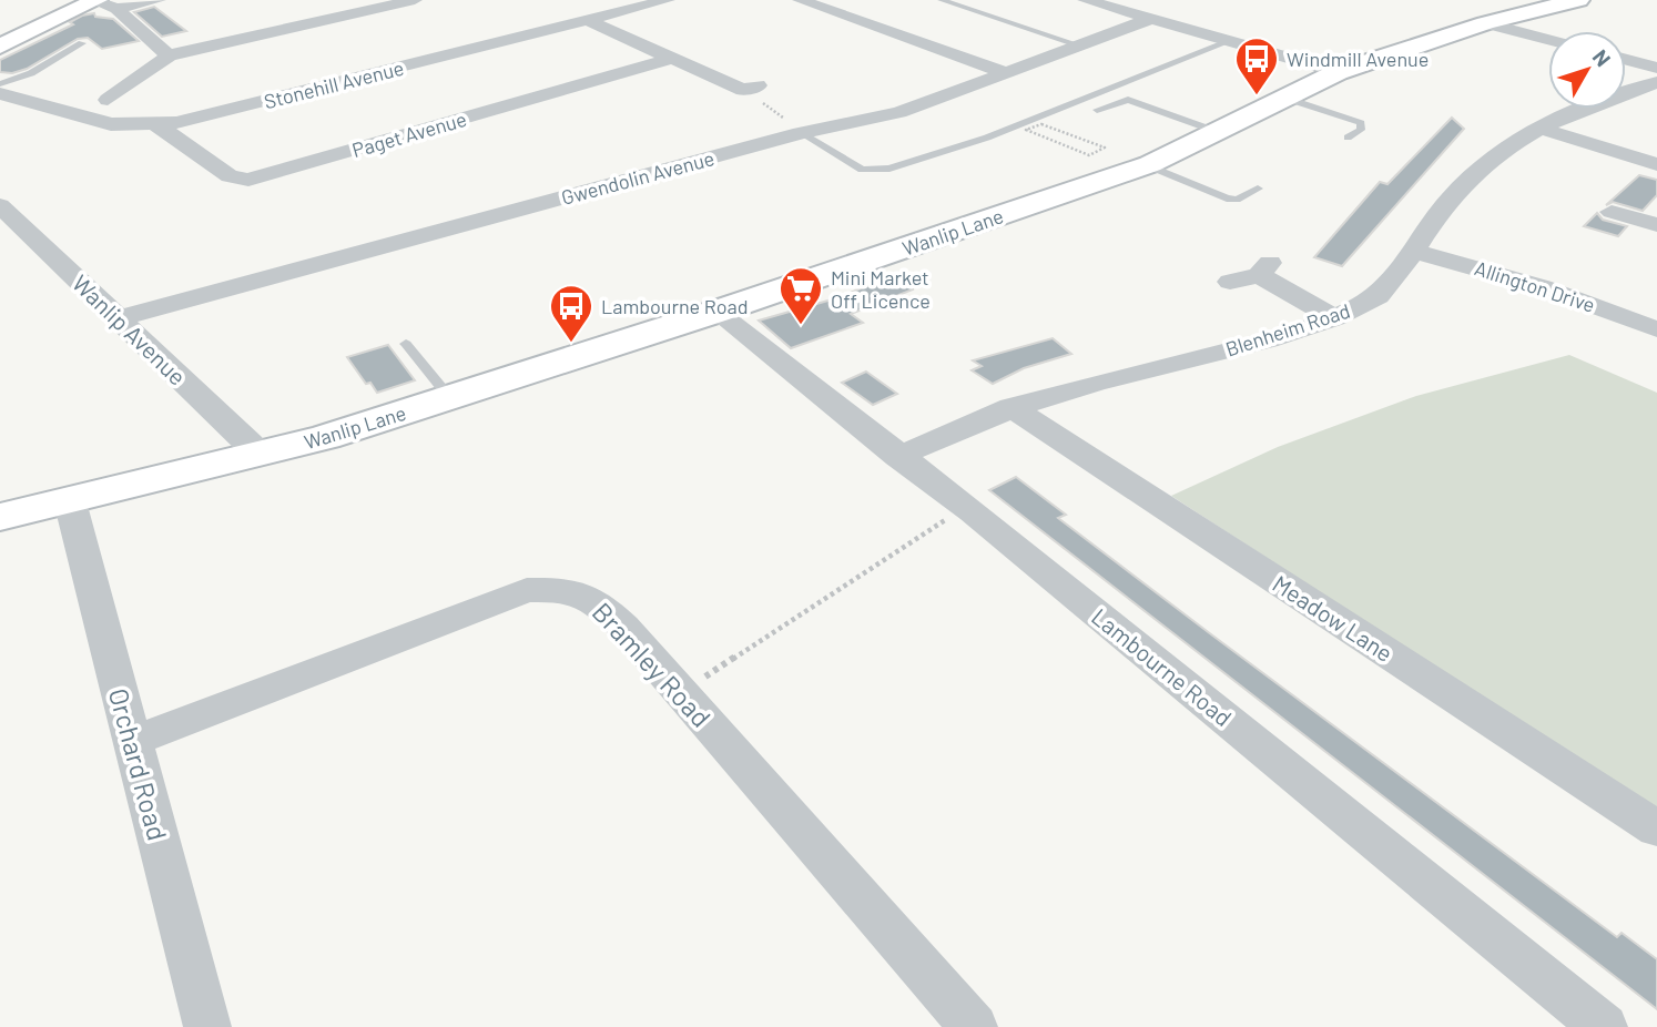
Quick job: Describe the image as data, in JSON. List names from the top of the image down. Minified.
{"streets":{"street":["Stonehill Avenue","Paget Avenue","Gwendolin Avenue","Wanlip Lane","Allington Drive","Wanlip Avenue","Blenheim Road","Meadow Lane","Bramley Road","Lambourne Road","Orchard Road"]},"crossings":[["Stonehill Avenue","Paget Avenue"],["Gwendolin Avenue","Wanlip Avenue"],["Wanlip Lane","Wanlip Avenue"],["Wanlip Lane","Lambourne Road"],["Wanlip Lane","Orchard Road"],["Allington Drive","Blenheim Road"],["Blenheim Road","Meadow Lane"],["Blenheim Road","Lambourne Road"],["Bramley Road","Orchard Road"]],"places":{"bus stop":["Windmill Avenue","Lambourne Road"],"supermarket":["Mini Market Off Licence"]},"north":"top right"}
